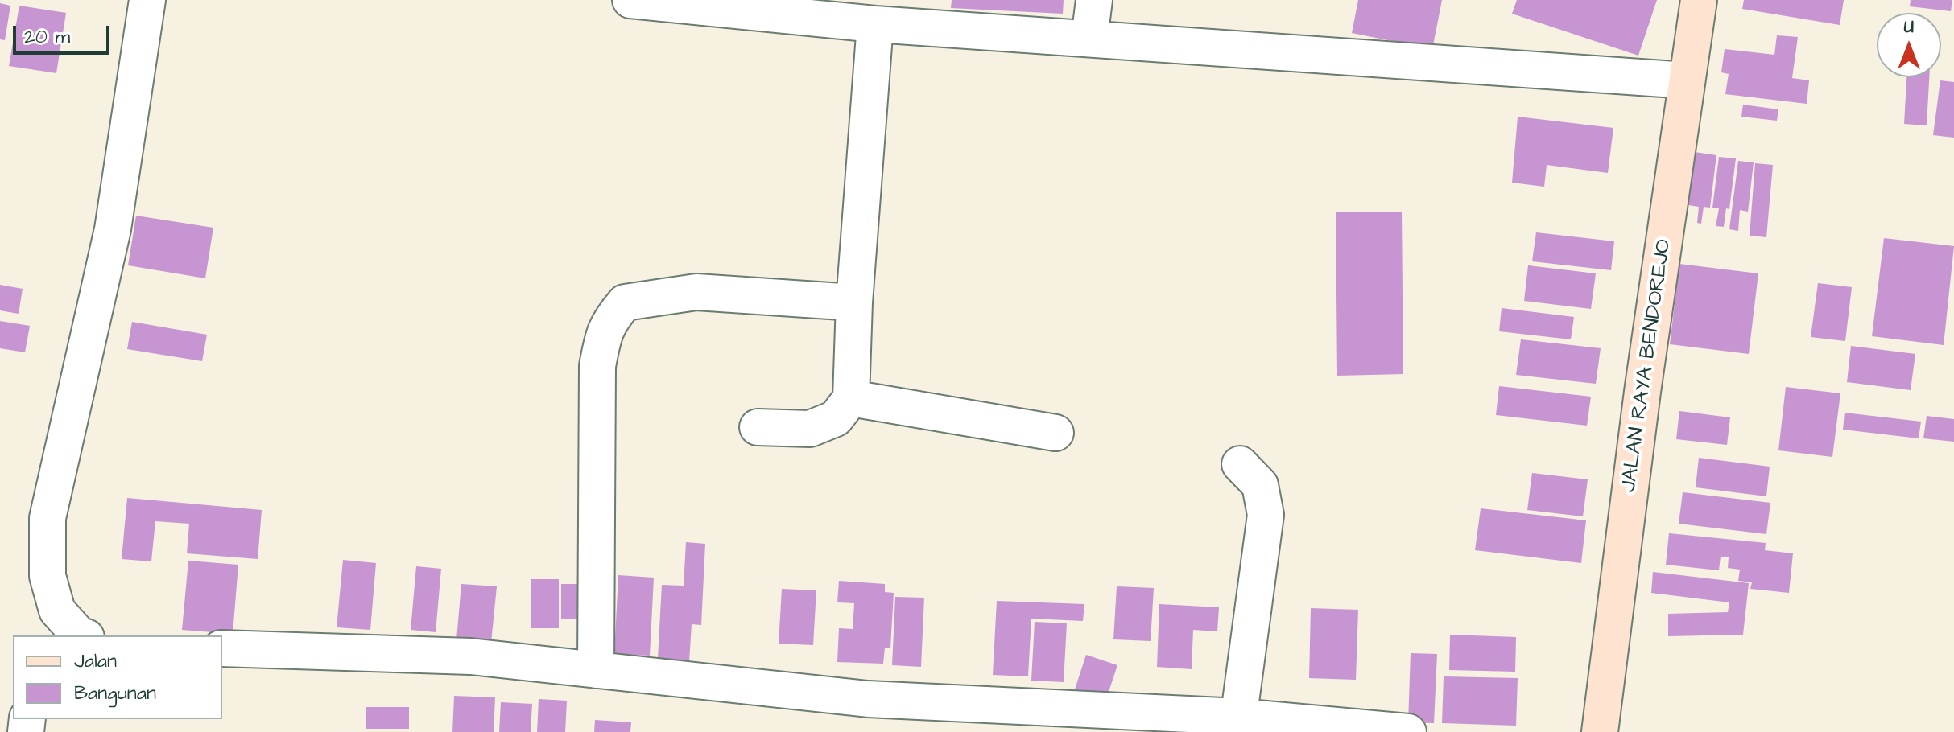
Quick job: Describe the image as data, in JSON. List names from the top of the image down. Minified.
{"streets":{"main road":["JALAN RAYA BENDOREJO"]},"legend":["Jalan","Bangunan"],"scale_bar":"20 m","north":"top"}
